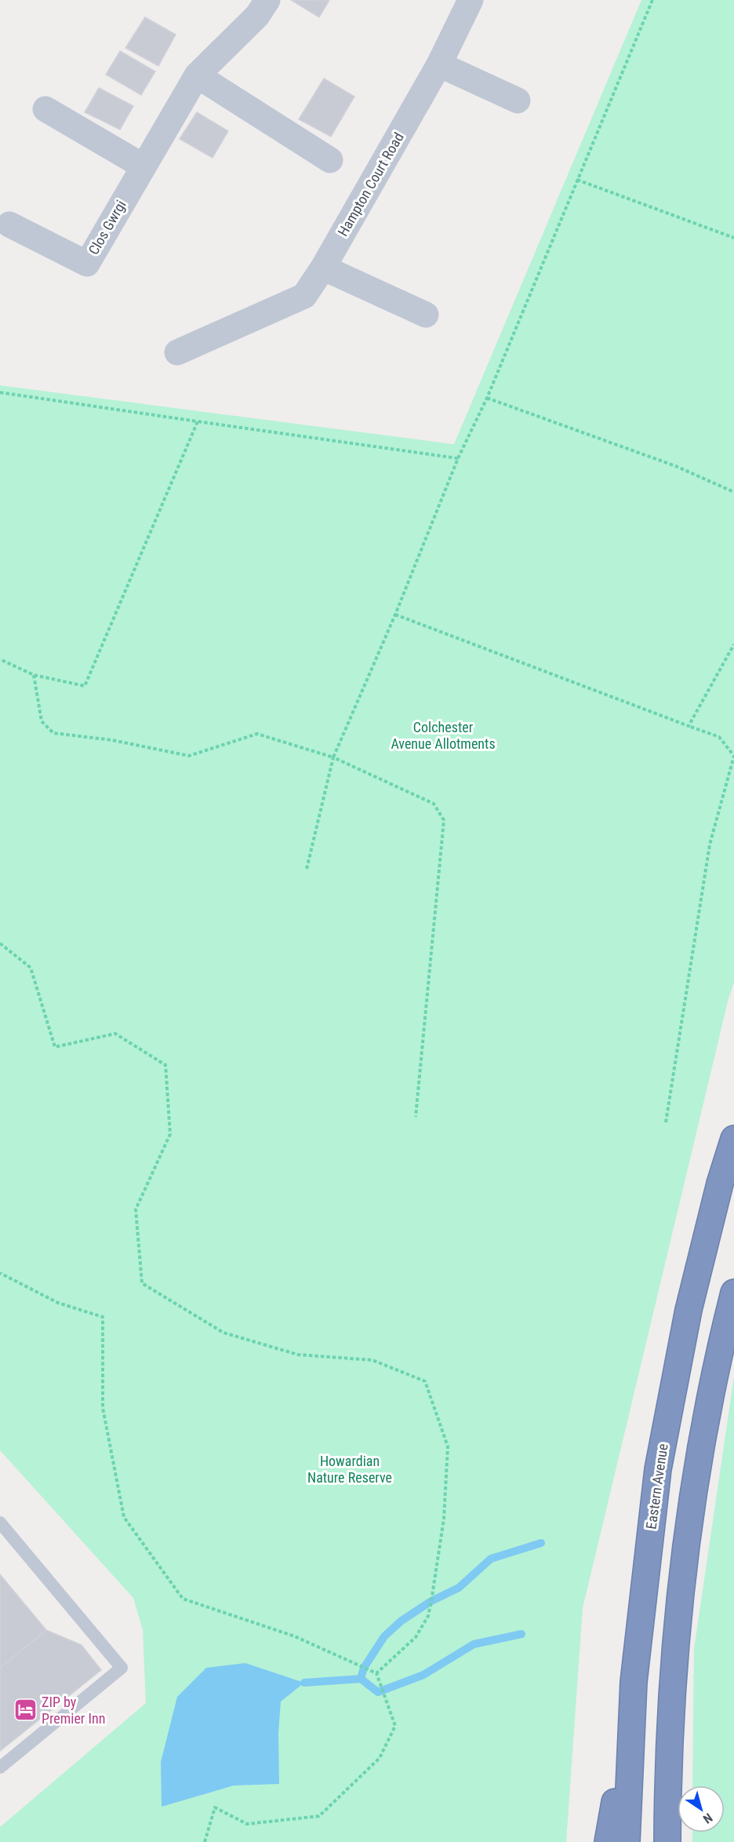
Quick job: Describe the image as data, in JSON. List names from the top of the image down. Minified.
{"streets":{"highway":["Eastern Avenue"],"street":["Hampton Court Road","Clos Gwrgi"]},"parks":["Colchester Avenue Allotments","Howardian Nature Reserve"],"places":{"hotel":["ZIP by Premier Inn"]},"north":"bottom right"}
